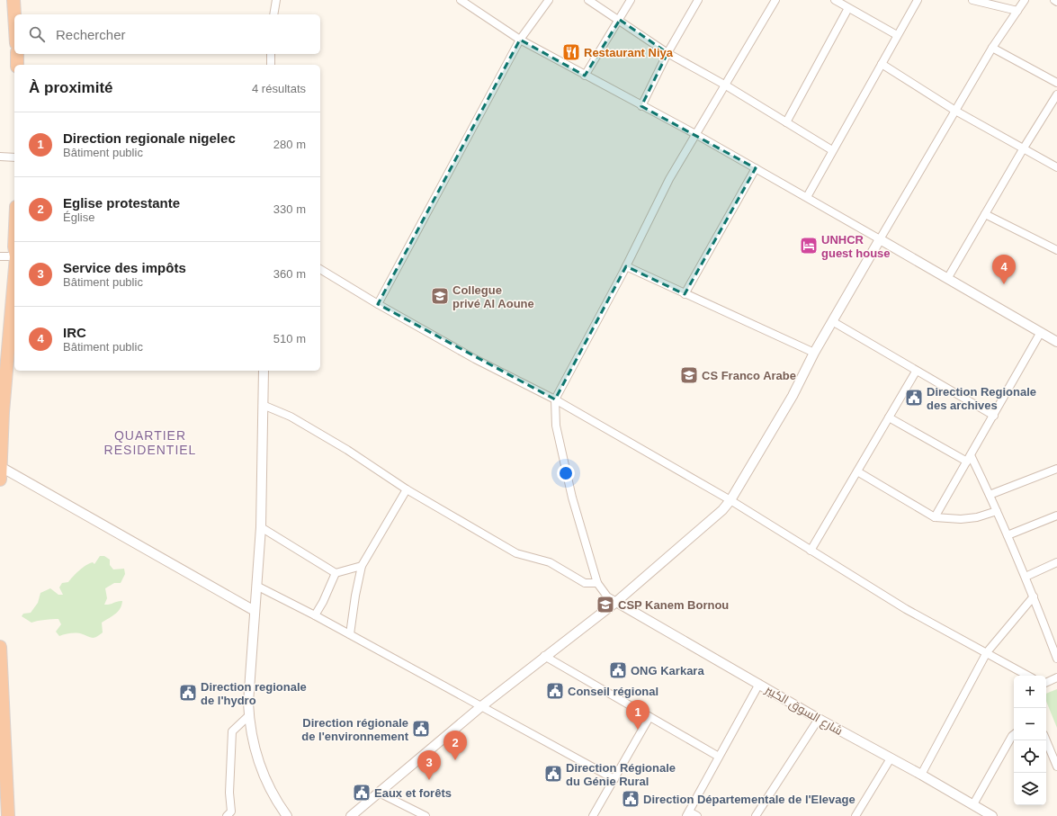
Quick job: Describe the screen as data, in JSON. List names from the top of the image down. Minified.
{"streets":{"street":["شارع السوق الكبير"]},"districts":["QUARTIER RESIDENTIEL"],"places":{"restaurant":["Restaurant Niya"],"hotel":["UNHCR guest house"],"school or university":["Collegue privé Al Aoune","CS Franco Arabe","CSP Kanem Bornou"],"public building":["Direction Regionale des archives","ONG Karkara","Conseil régional","Direction regionale de l'hydro","Direction régionale de l'environnement","Direction Régionale du Génie Rural","Eaux et forêts","Direction Départementale de l'Elevage"]},"page":{"search":"Rechercher","heading":["À proximité","4 résultats"],"list":[{"mark":"1","name":"Direction regionale nigelec","note":"Bâtiment public","value":"280 m"},{"mark":"2","name":"Eglise protestante","note":"Église","value":"330 m"},{"mark":"3","name":"Service des impôts","note":"Bâtiment public","value":"360 m"},{"mark":"4","name":"IRC","note":"Bâtiment public","value":"510 m"}],"pins":["4","1","2","3"],"map_buttons":["+","−"]}}
